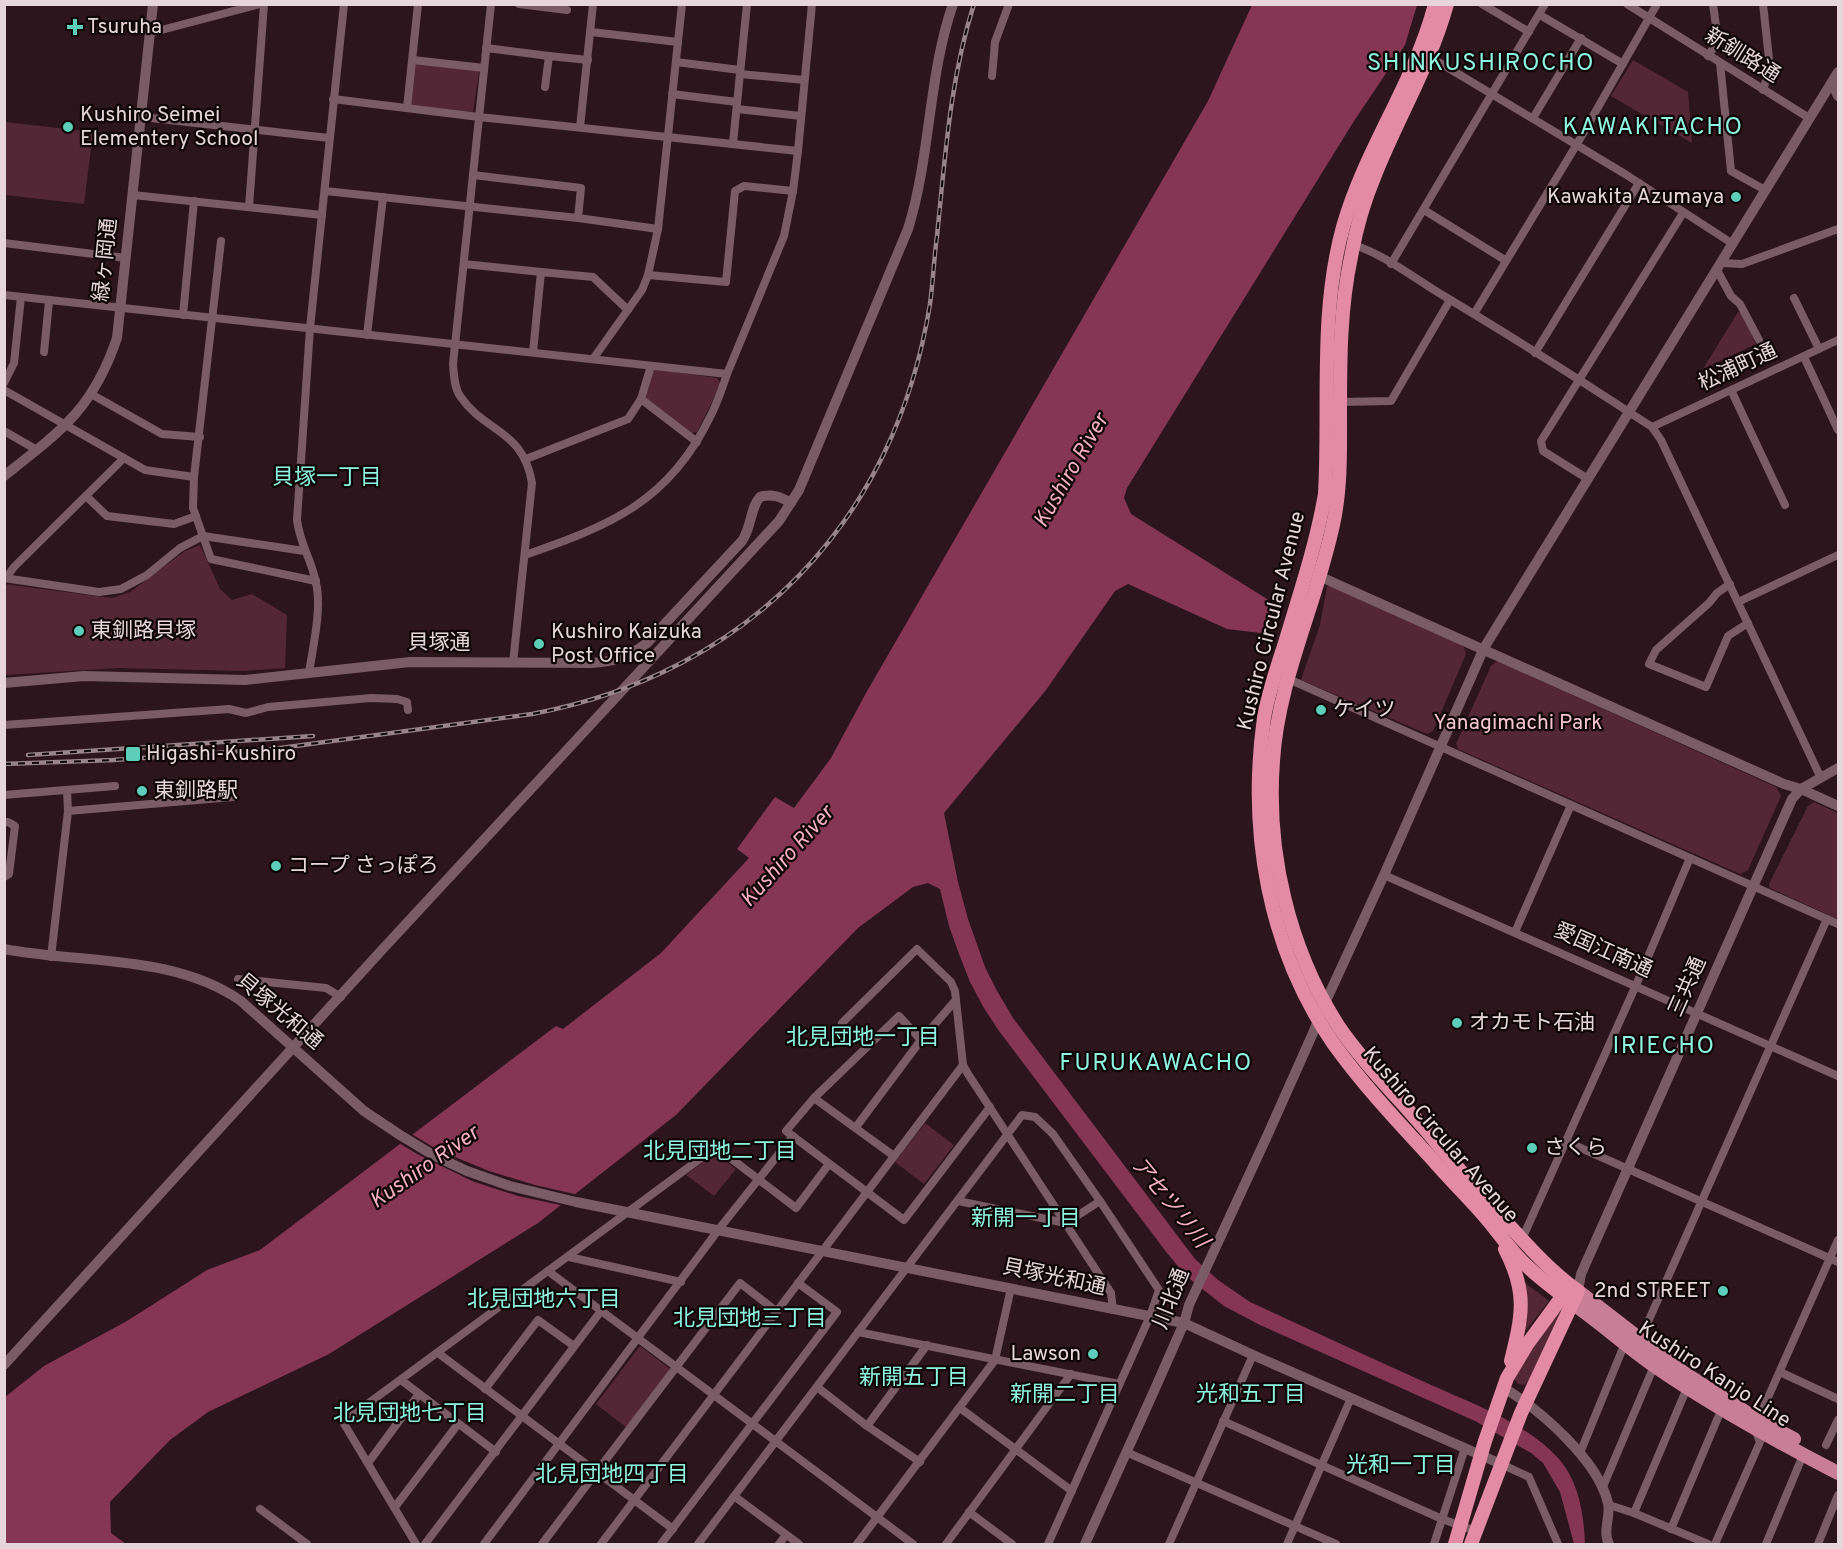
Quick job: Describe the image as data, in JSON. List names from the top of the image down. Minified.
{"streets":{"highway":["Kushiro Circular Avenue"],"main road":["Kushiro Kanjo Line"],"street":["新釧路通","緑ヶ岡通","松浦町通","貝塚通","愛国江南通","三共通","貝塚光和通","川北通"]},"crossings":[["新釧路通","川北通"],["Kushiro Circular Avenue","三共通"],["Kushiro Circular Avenue","川北通"],["Kushiro Circular Avenue","Kushiro Kanjo Line"],["愛国江南通","三共通"],["愛国江南通","川北通"],["三共通","Kushiro Kanjo Line"],["貝塚光和通","川北通"]],"districts":["SHINKUSHIROCHO","KAWAKITACHO","貝塚一丁目","北見団地一丁目","IRIECHO","FURUKAWACHO","北見団地二丁目","新開一丁目","北見団地六丁目","北見団地三丁目","新開五丁目","新開二丁目","光和五丁目","北見団地七丁目","光和一丁目","北見団地四丁目"],"water":["Kushiro River","アセツリ川"],"parks":["Yanagimachi Park"],"places":{"health":["Tsuruha"],"other":["Kushiro Seimei Elementery School","Kawakita Azumaya","東釧路貝塚","Kushiro Kaizuka Post Office","ケイツ","東釧路駅","コープ さっぽろ","オカモト石油","さくら","2nd STREET","Lawson"],"transit":["Higashi-Kushiro"]}}
